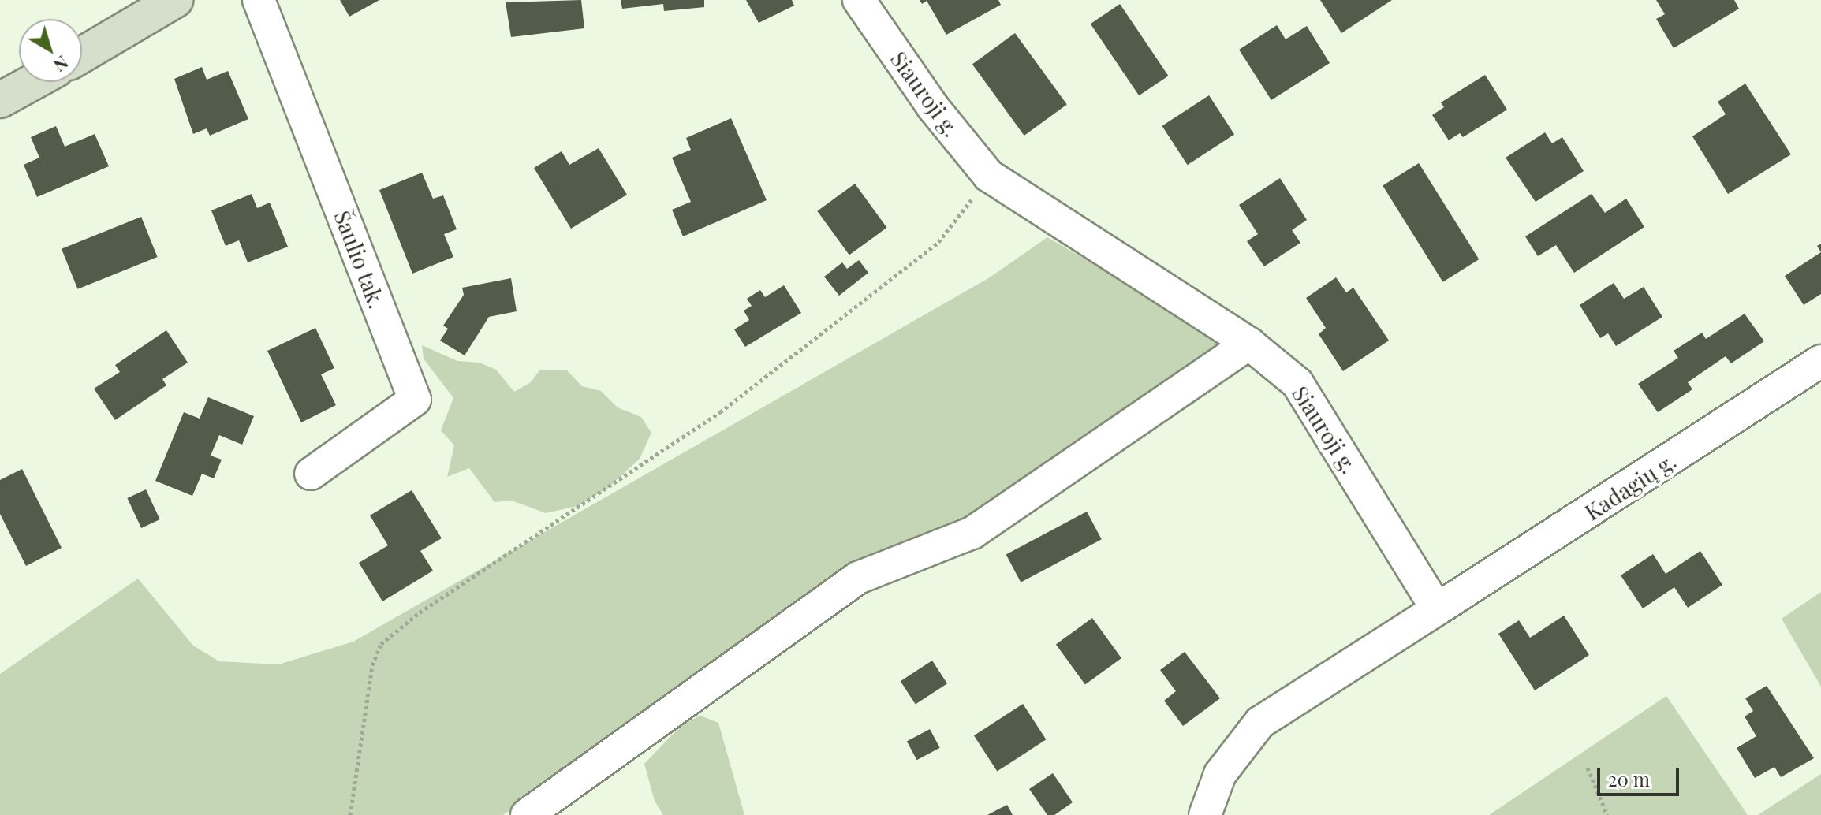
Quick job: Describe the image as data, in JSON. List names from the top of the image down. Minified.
{"streets":{"street":["Siauroji g.","Šaulio tak.","Kadagių g."]},"crossings":[["Siauroji g.","Kadagių g."]],"scale_bar":"20 m","north":"bottom right"}
